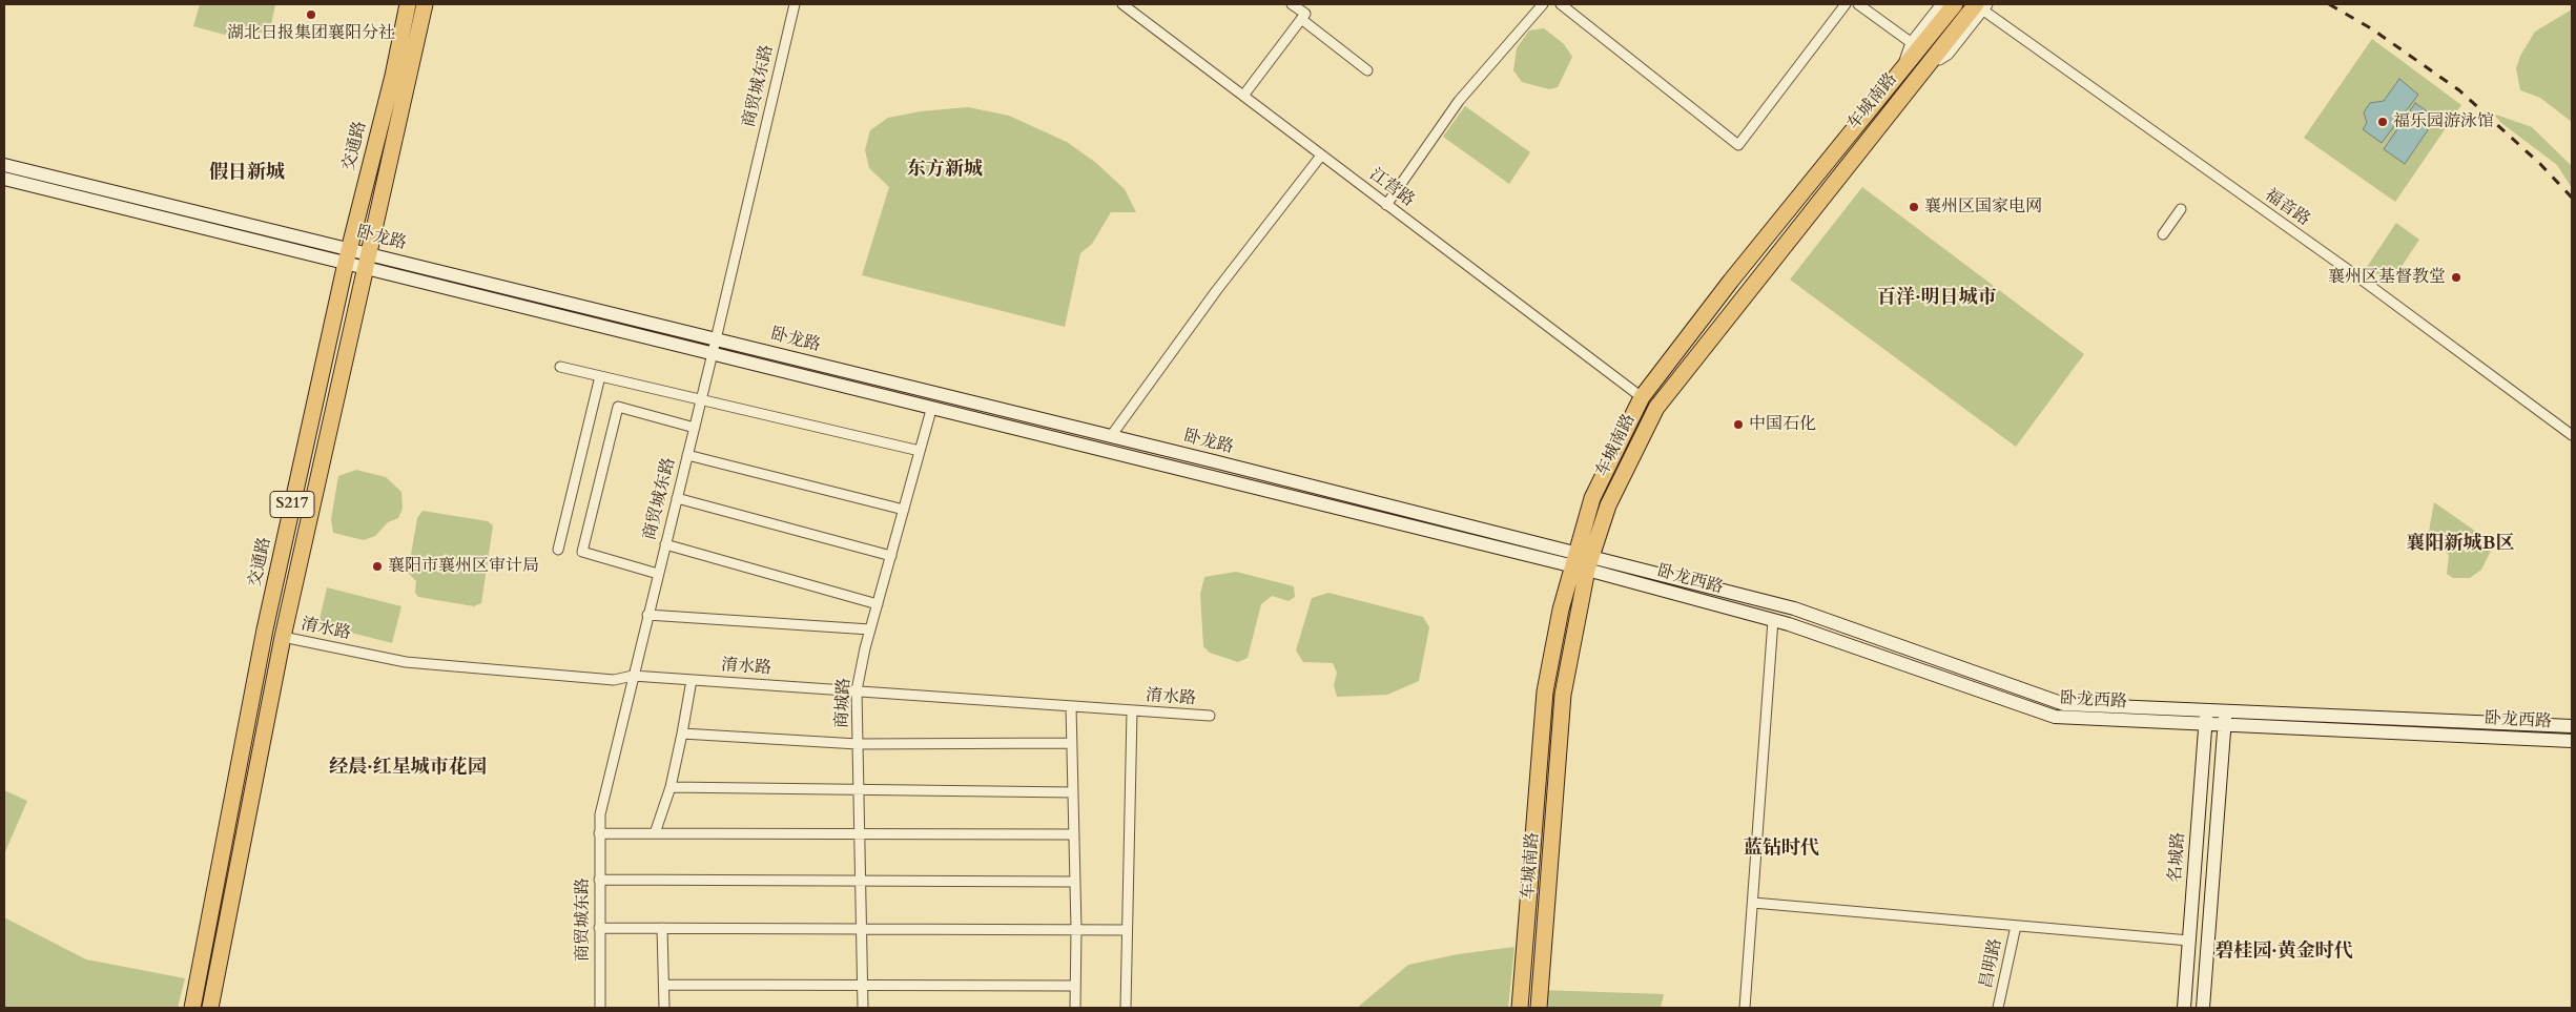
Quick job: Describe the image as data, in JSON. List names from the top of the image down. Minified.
{"streets":{"main road":["车城南路","交通路","卧龙路","S217","卧龙西路","名城路"],"street":["商贸城东路","江营路","福音路","淯水路","商城路","昌明路"]},"crossings":[["商贸城东路","卧龙路"],["商贸城东路","淯水路"],["车城南路","江营路"],["车城南路","福音路"],["车城南路","卧龙路"],["车城南路","卧龙西路"],["交通路","卧龙路"],["交通路","淯水路"],["卧龙路","卧龙西路"],["卧龙路","商城路"],["卧龙西路","名城路"],["淯水路","商城路"]],"districts":["东方新城","假日新城","百洋·明日城市","襄阳新城B区","经晨·红星城市花园","蓝钻时代","碧桂园·黄金时代"],"places":["湖北日报集团襄阳分社","福乐园游泳馆","襄州区国家电网","襄州区基督教堂","中国石化","襄阳市襄州区审计局"]}
